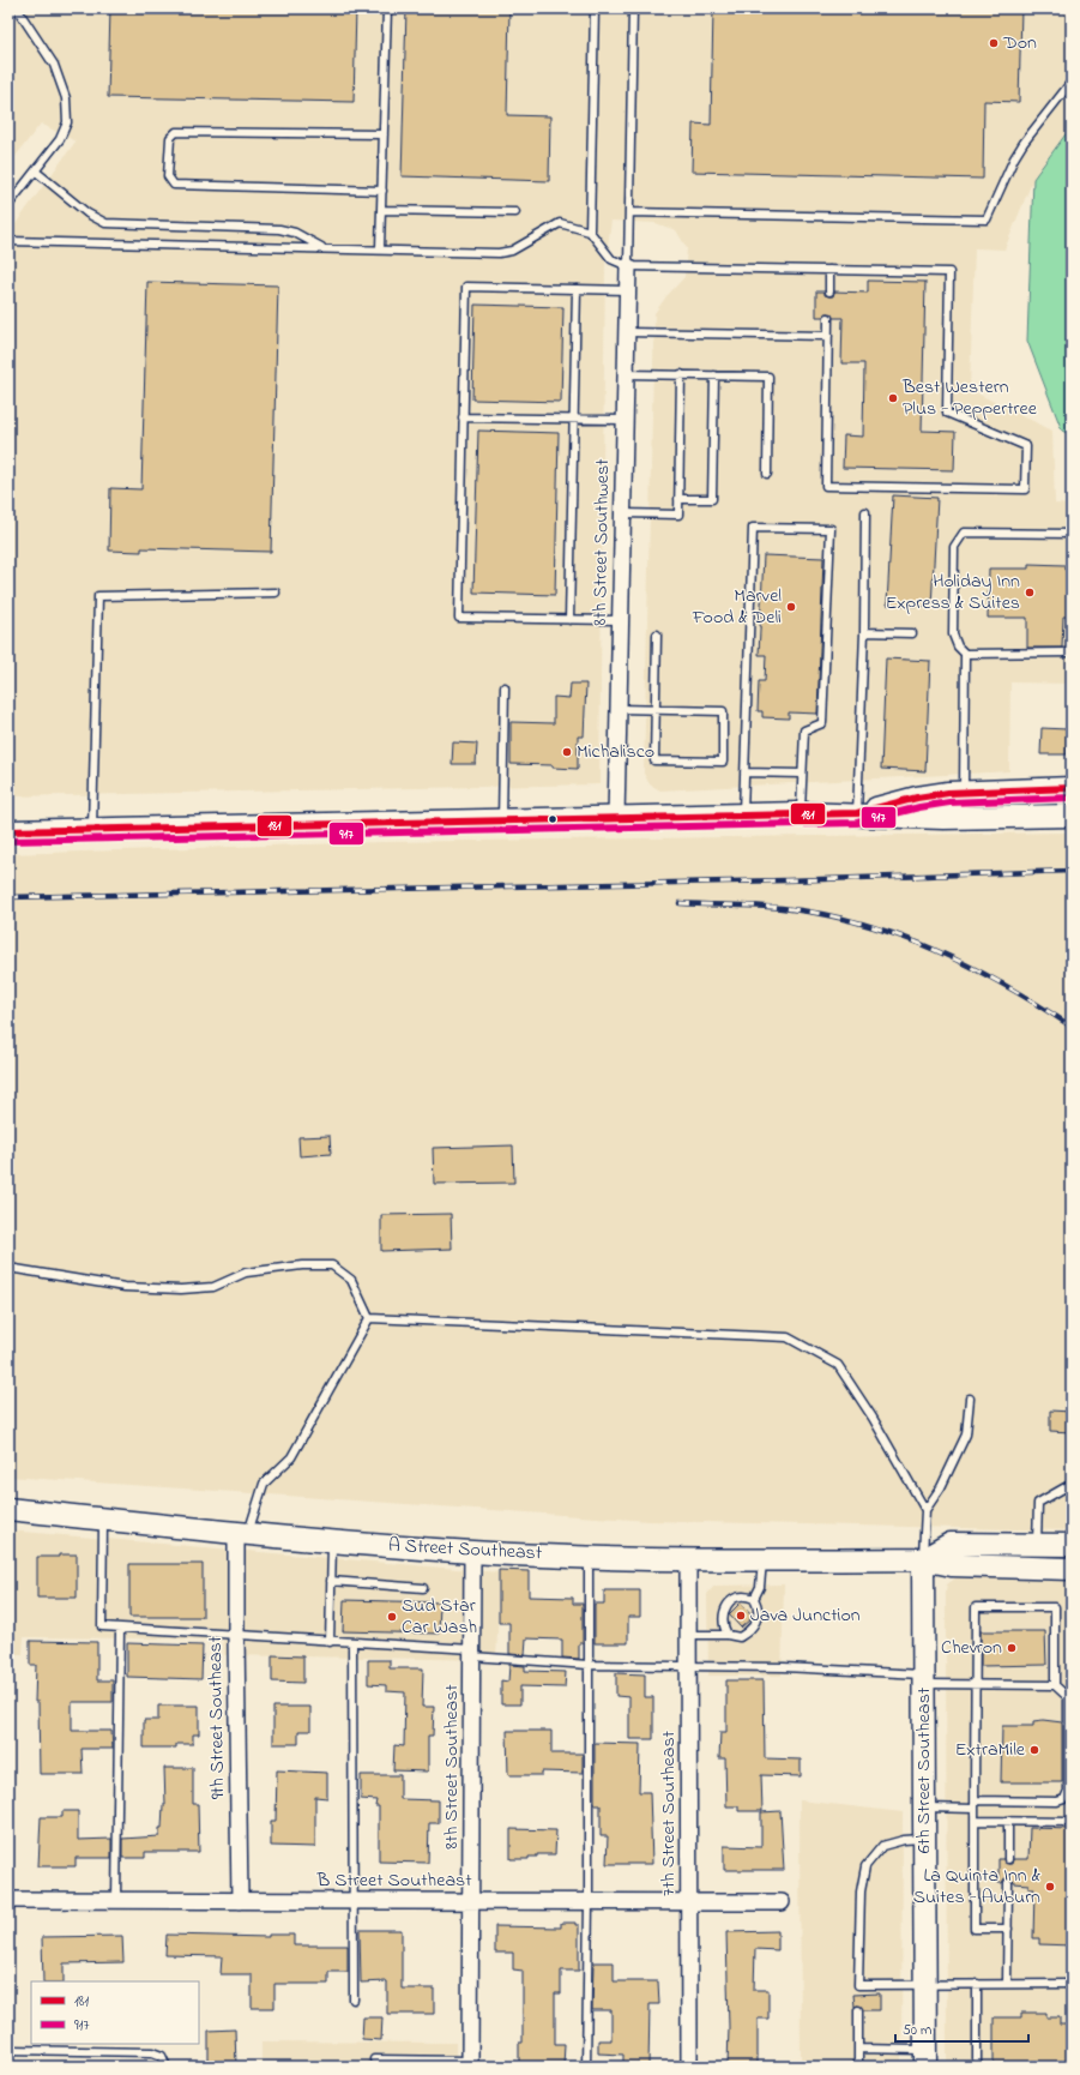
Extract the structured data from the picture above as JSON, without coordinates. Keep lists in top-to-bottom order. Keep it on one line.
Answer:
{"streets":{"main road":["A Street Southeast","6th Street Southeast"],"street":["8th Street Southwest","9th Street Southeast","8th Street Southeast","7th Street Southeast","B Street Southeast"]},"crossings":[["A Street Southeast","9th Street Southeast"],["A Street Southeast","8th Street Southeast"],["A Street Southeast","6th Street Southeast"],["A Street Southeast","7th Street Southeast"],["9th Street Southeast","B Street Southeast"],["8th Street Southeast","B Street Southeast"],["7th Street Southeast","B Street Southeast"]],"places":["Don","Best Western Plus - Peppertree","Holiday Inn Express & Suites","Marvel Food & Deli","Michalisco","Java Junction","Sud Star Car Wash","Chevron","ExtraMile","La Quinta Inn & Suites - Auburn"],"lines":["transit line 181","transit line 917"],"legend":["181","917"],"scale_bar":"50 m"}
